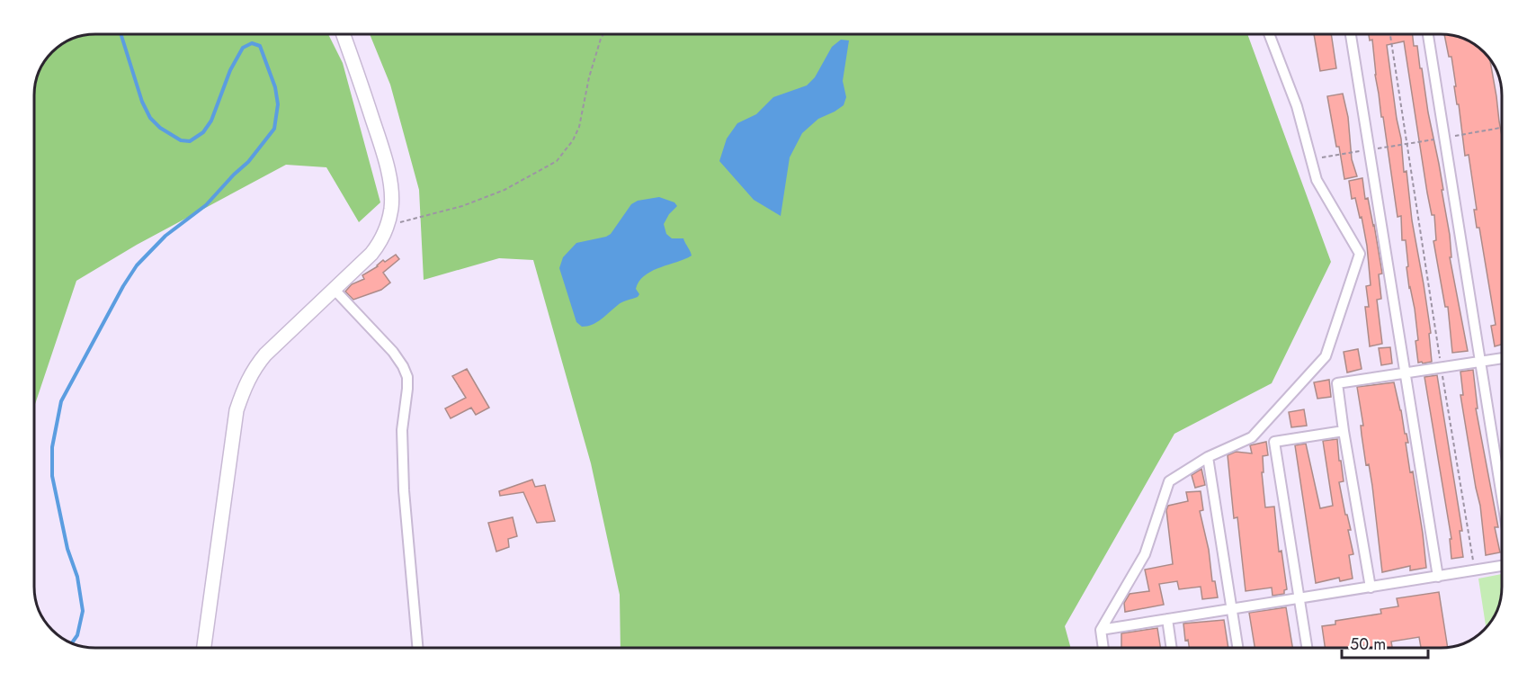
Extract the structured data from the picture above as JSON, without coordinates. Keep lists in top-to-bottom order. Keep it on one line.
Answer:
{"scale_bar":"50 m"}
